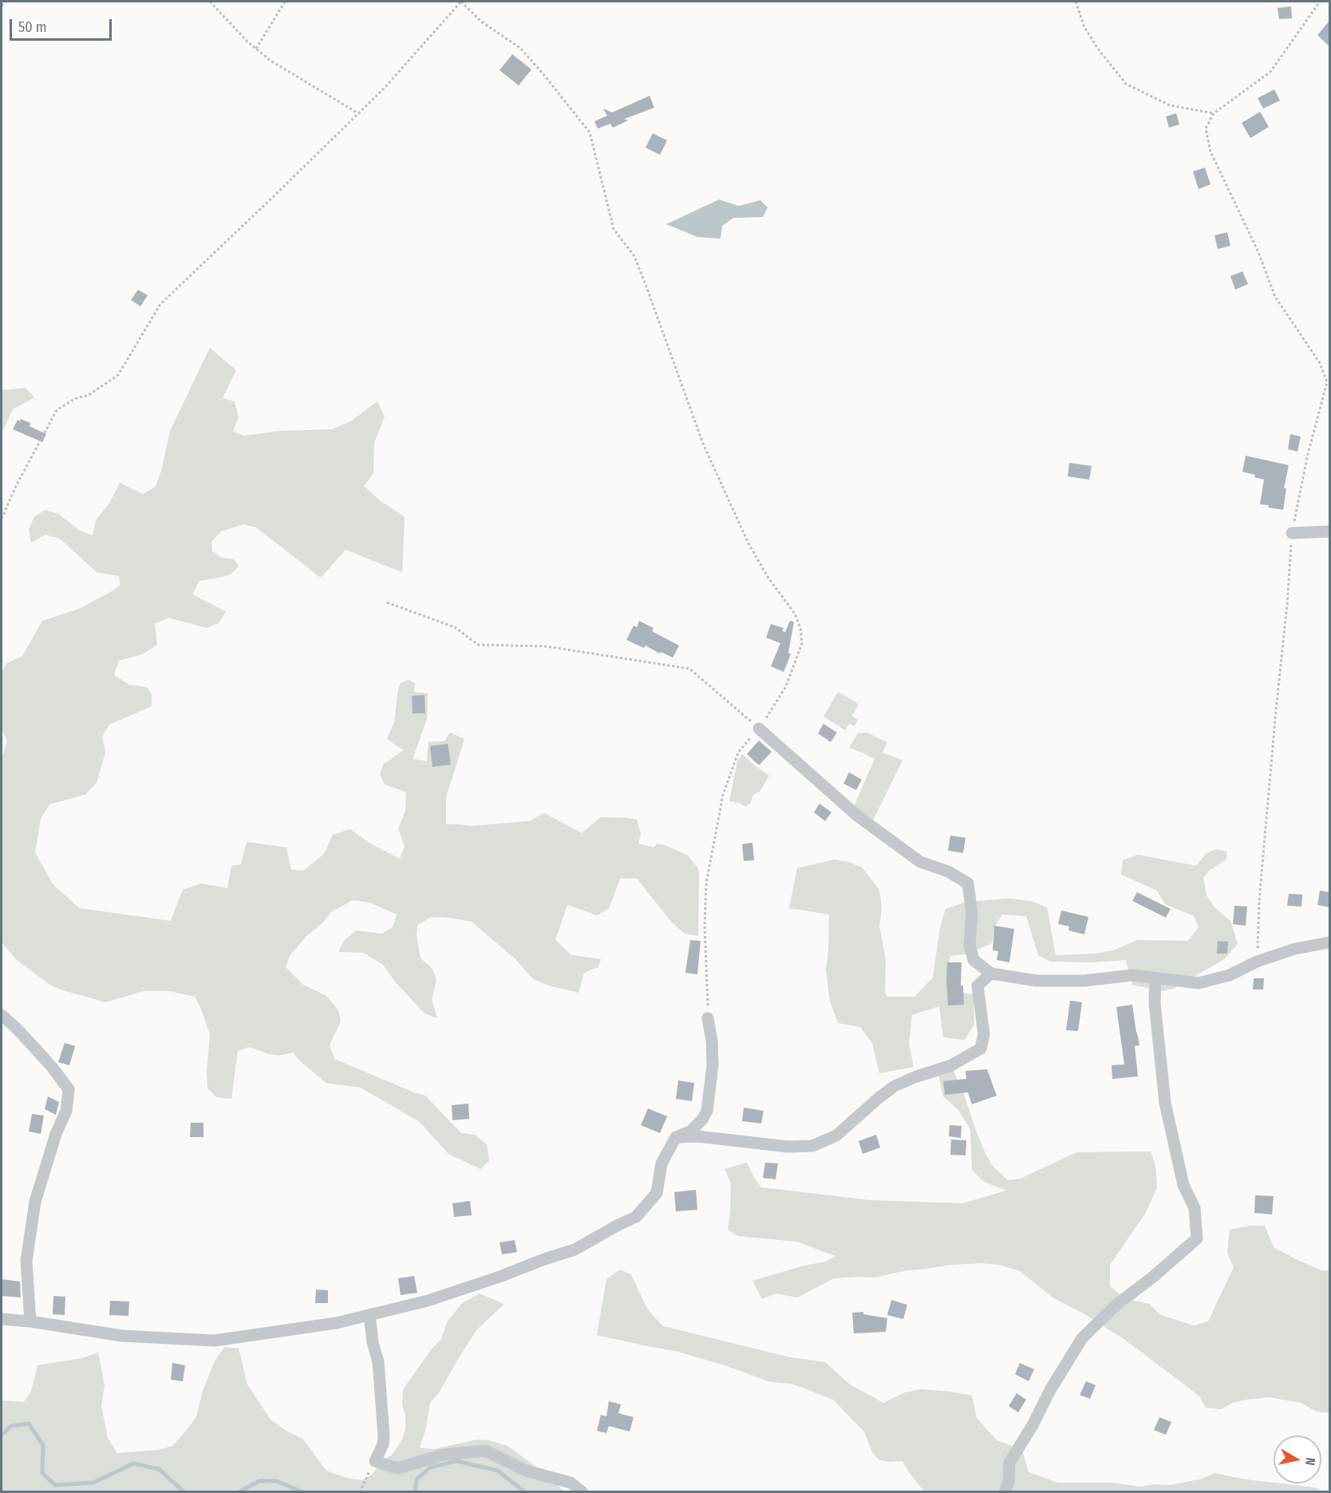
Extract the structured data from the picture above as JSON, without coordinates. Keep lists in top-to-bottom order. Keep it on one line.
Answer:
{"scale_bar":"50 m","north":"right"}
